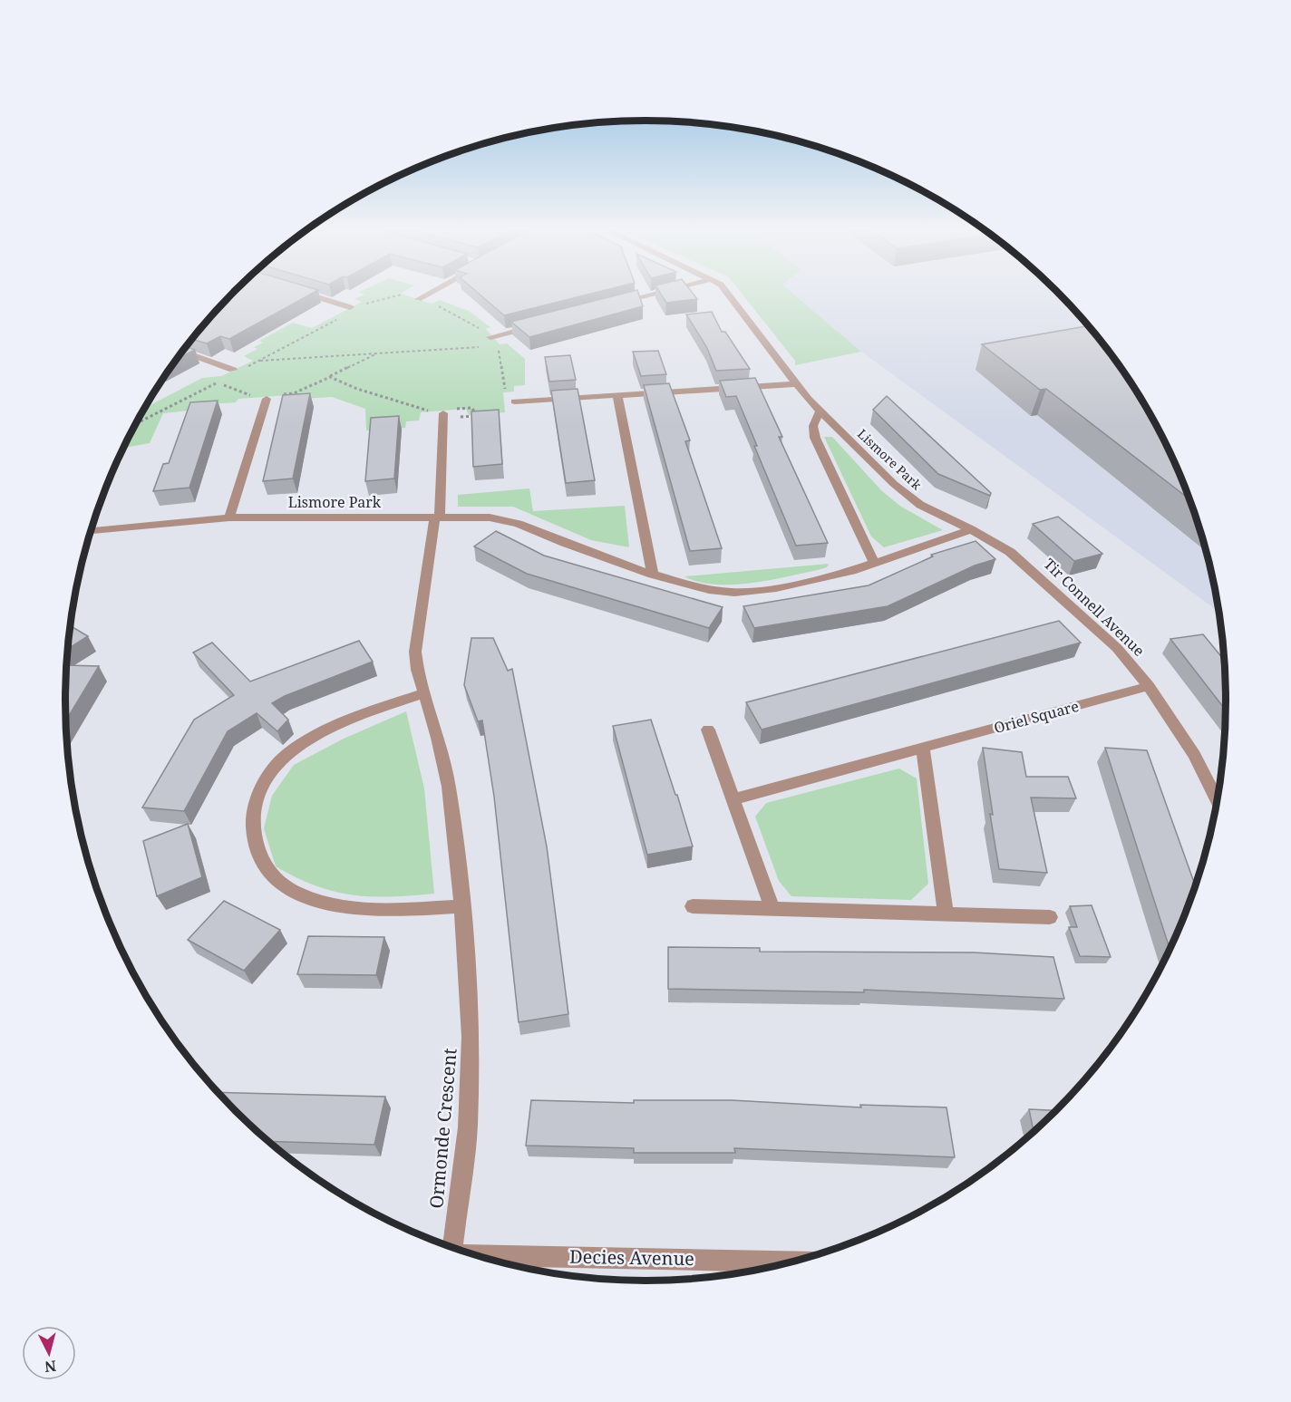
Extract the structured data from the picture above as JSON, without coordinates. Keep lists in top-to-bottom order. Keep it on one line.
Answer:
{"streets":{"street":["Lismore Park","Tir Connell Avenue","Oriel Square","Ormonde Crescent","Decies Avenue"]},"crossings":[["Lismore Park","Tir Connell Avenue"],["Lismore Park","Ormonde Crescent"],["Tir Connell Avenue","Oriel Square"]],"north":"bottom"}
